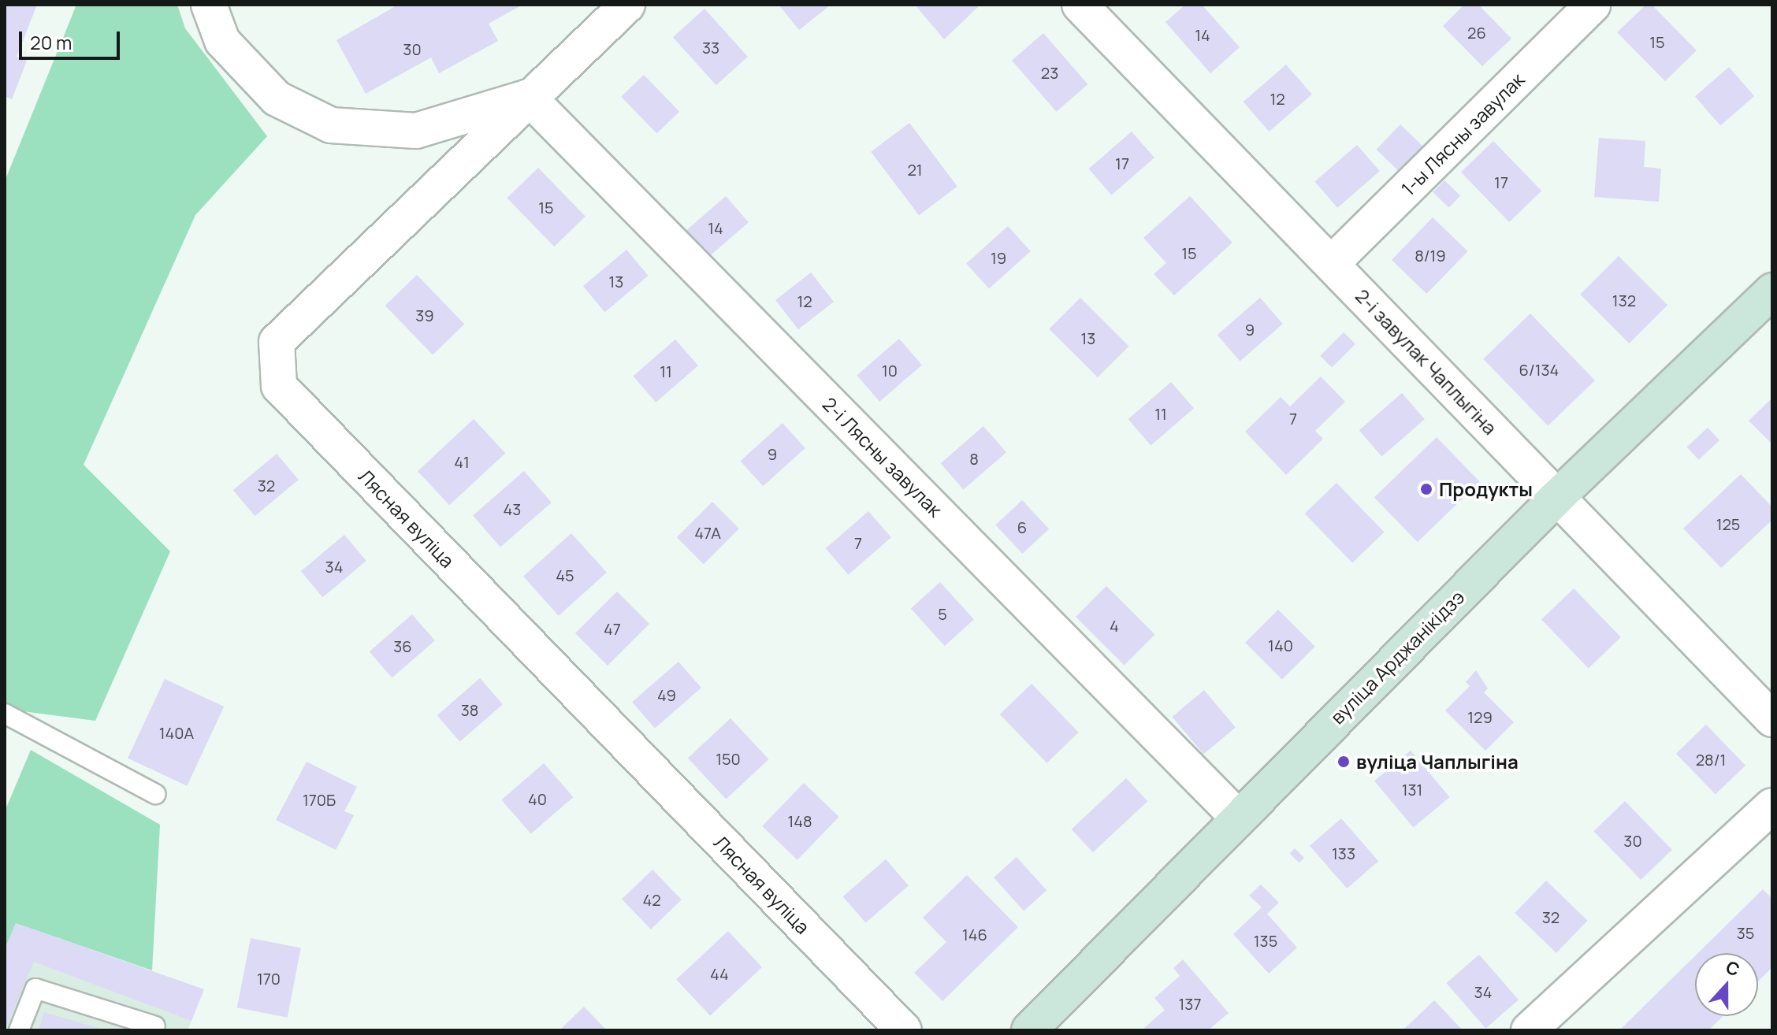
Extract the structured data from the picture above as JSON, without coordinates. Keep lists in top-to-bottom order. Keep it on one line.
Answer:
{"streets":{"main road":["вуліца Арджанікідзэ"],"street":["1-ы Лясны завулак","2-і завулак Чаплыгіна","2-і Лясны завулак","Лясная вуліца"]},"crossings":[["1-ы Лясны завулак","2-і завулак Чаплыгіна"],["2-і завулак Чаплыгіна","вуліца Арджанікідзэ"],["2-і Лясны завулак","Лясная вуліца"],["2-і Лясны завулак","вуліца Арджанікідзэ"]],"places":["Продукты","вуліца Чаплыгіна"],"house_numbers":["26","14","15","33","30","23","12","17","21","17","15","14","15","8/19","19","13","132","12","39","9","13","6/134","10","11","11","7","9","8","41","32","43","125","6","47А","7","34","45","5","4","47","140","36","49","38","129","140А","150","28/1","131","40","170Б","148","30","133","42","32","35","146","135","44","170","34","137"],"scale_bar":"20 m","north":"top"}
